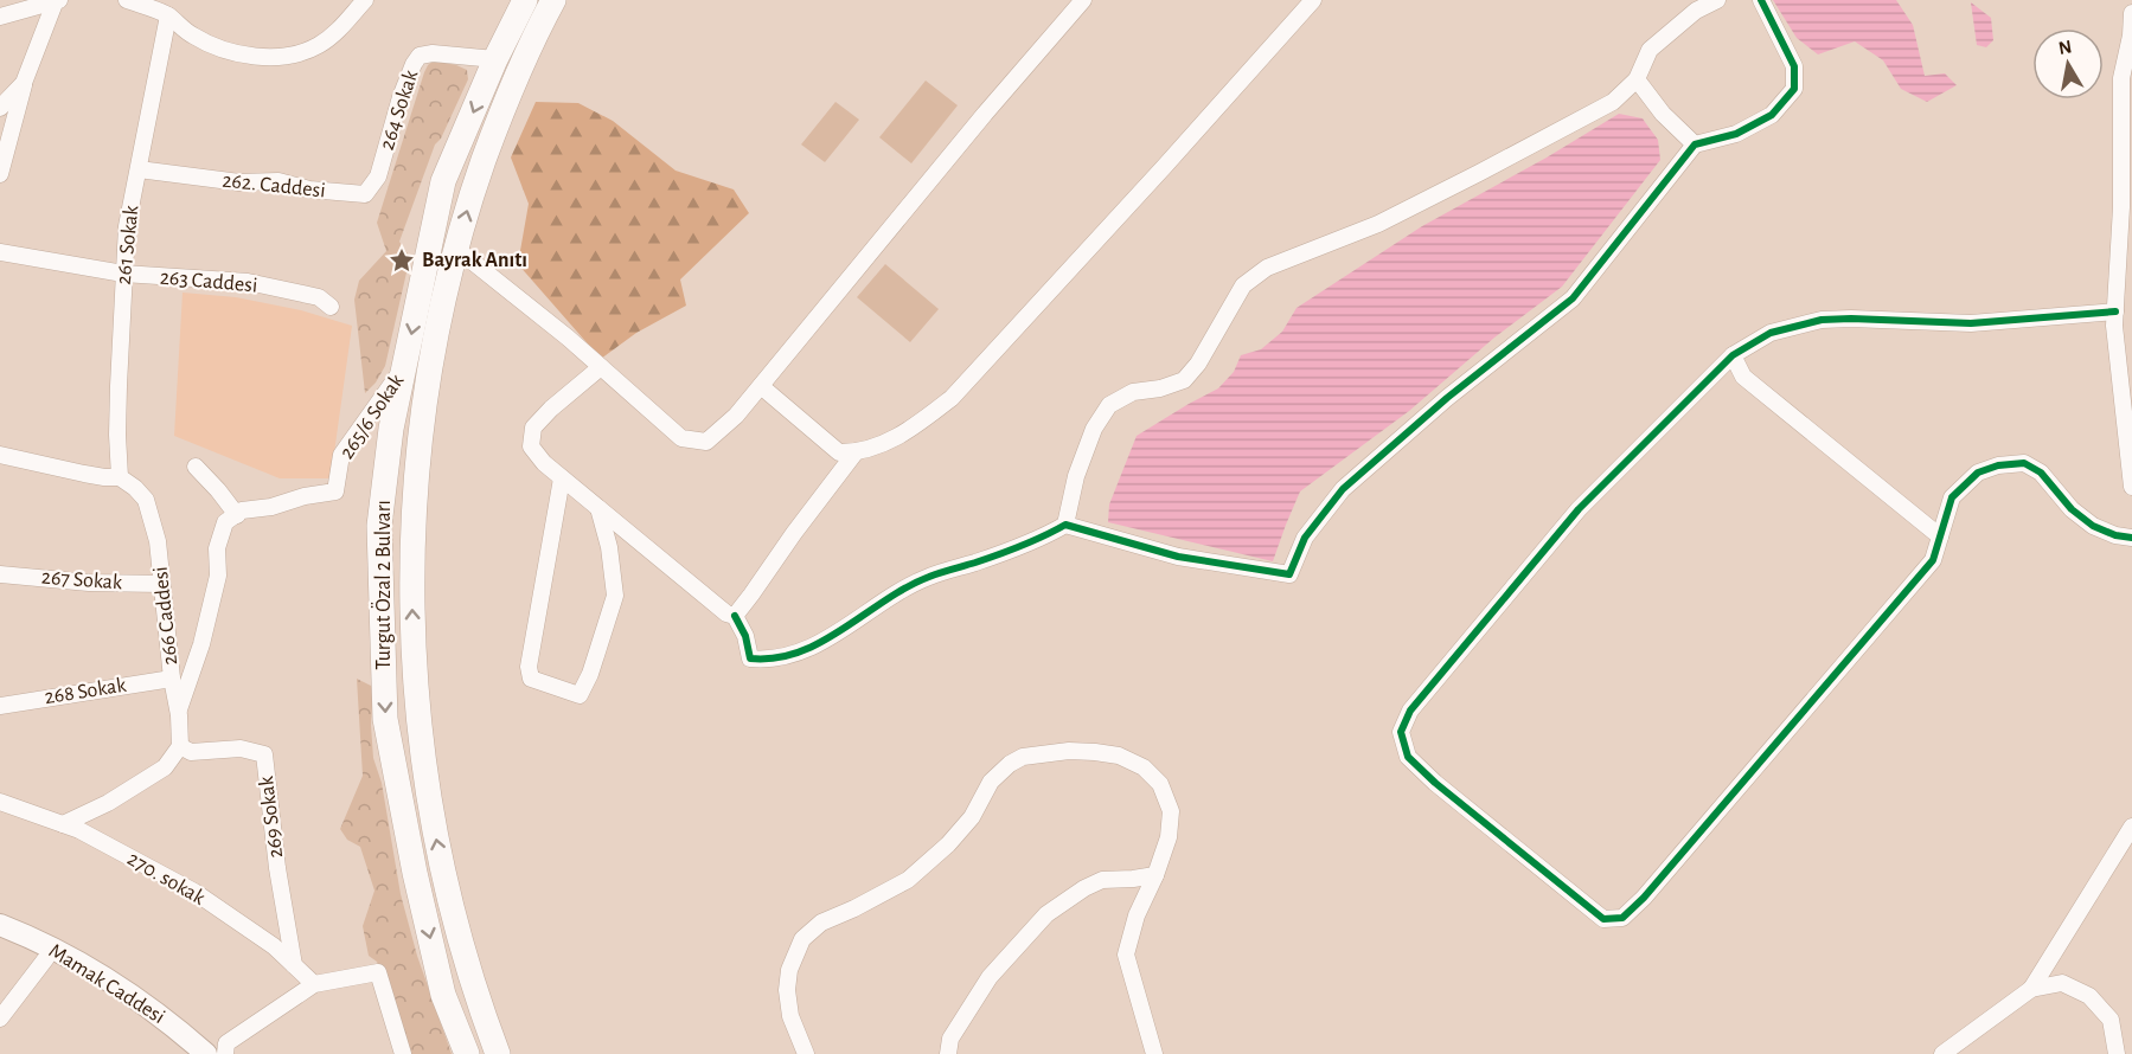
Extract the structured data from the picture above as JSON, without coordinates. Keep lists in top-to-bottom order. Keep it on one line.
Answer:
{"streets":{"highway":["Turgut Özal 2 Bulvarı"],"main road":["Mamak Caddesi"],"street":["264 Sokak","262. Caddesi","261 Sokak","263 Caddesi","265/6 Sokak","267 Sokak","266 Caddesi","268 Sokak","269 Sokak","270. sokak"]},"crossings":[["264 Sokak","262. Caddesi"],["264 Sokak","Turgut Özal 2 Bulvarı"],["262. Caddesi","261 Sokak"],["261 Sokak","263 Caddesi"],["261 Sokak","266 Caddesi"],["265/6 Sokak","Turgut Özal 2 Bulvarı"],["267 Sokak","266 Caddesi"],["266 Caddesi","268 Sokak"],["266 Caddesi","269 Sokak"],["269 Sokak","270. sokak"]],"places":{"place":["Bayrak Anıtı"]},"north":"top"}
